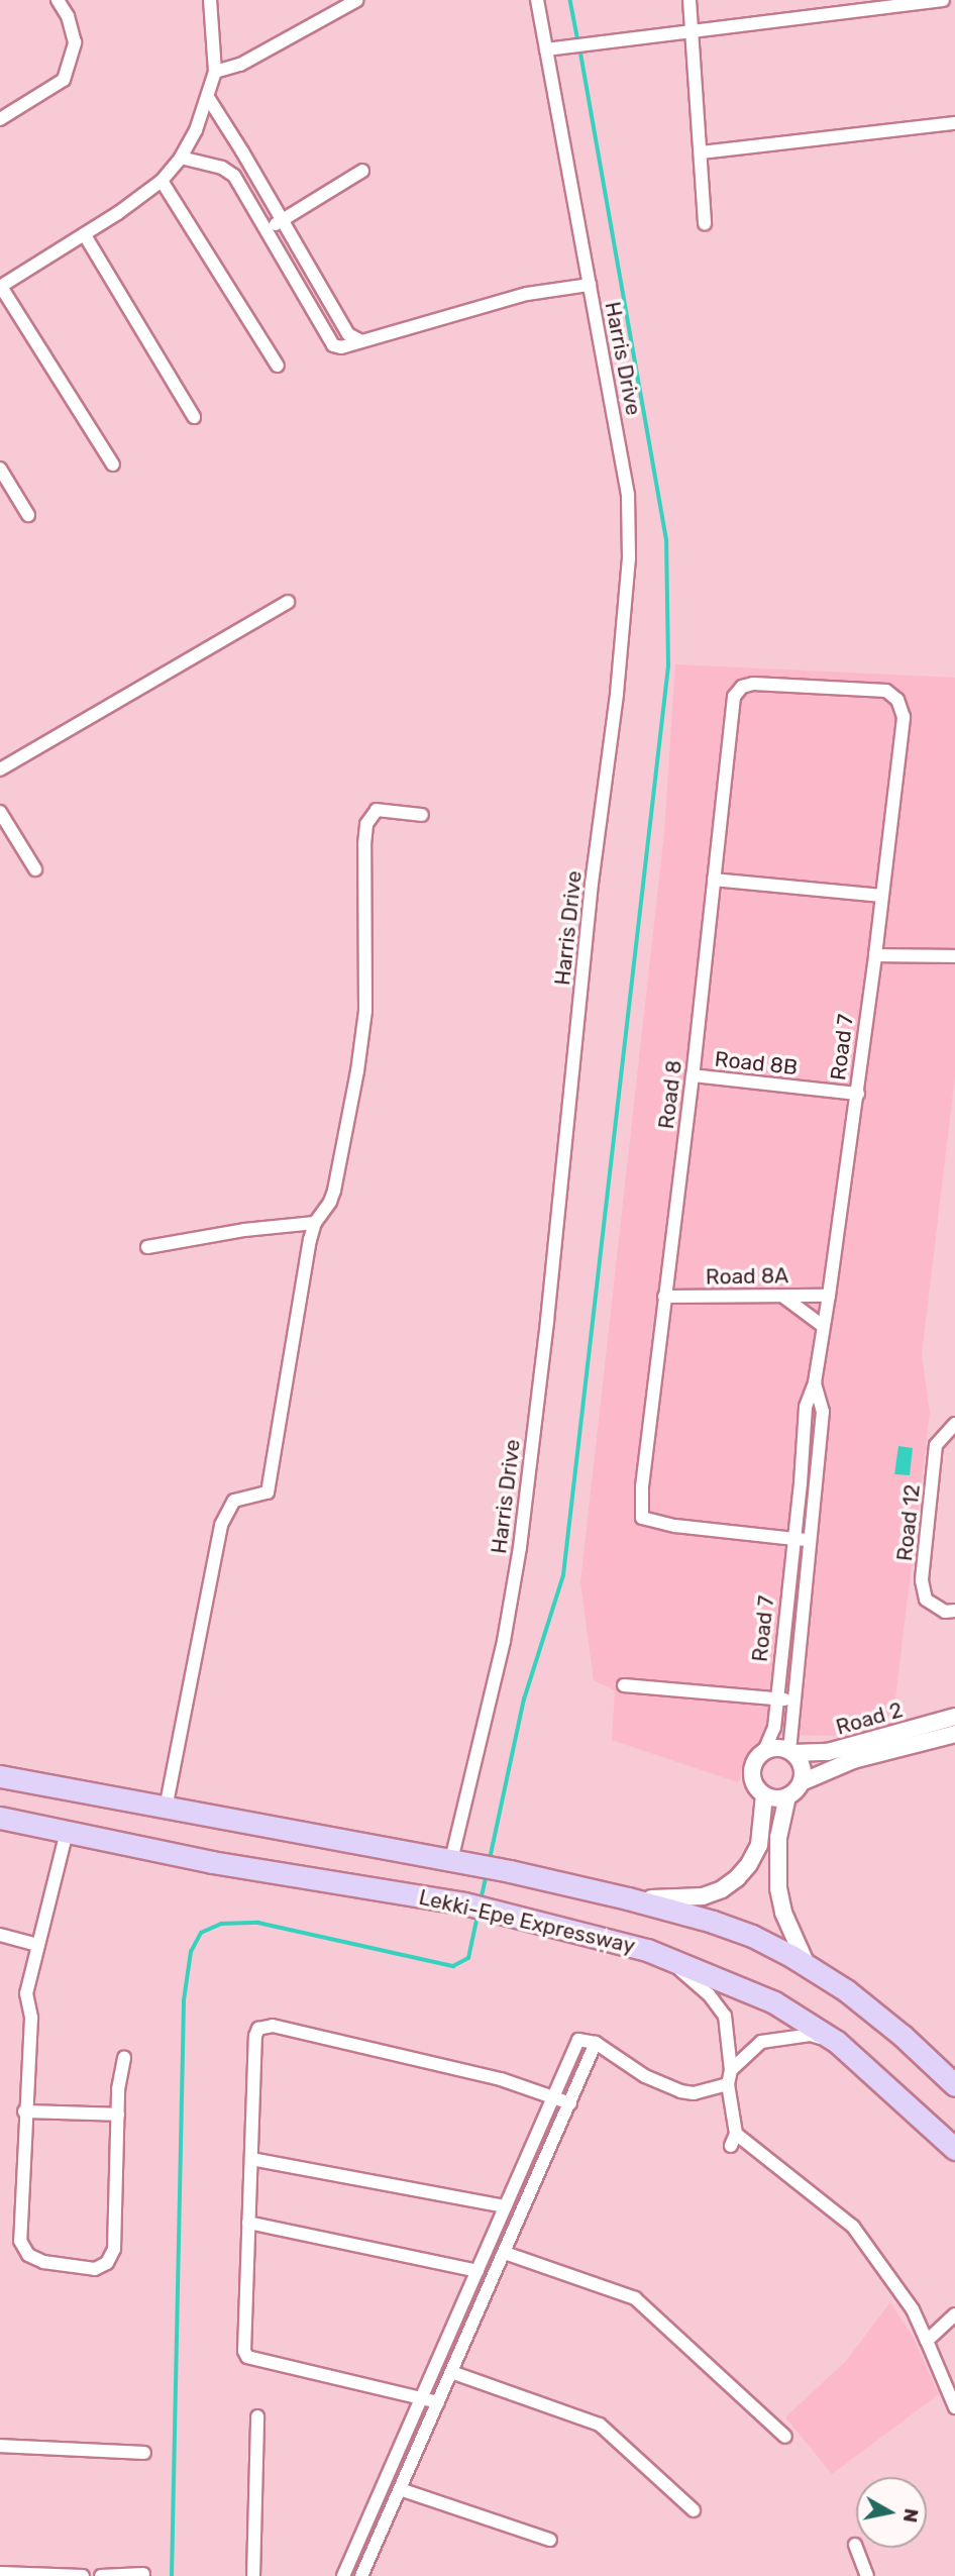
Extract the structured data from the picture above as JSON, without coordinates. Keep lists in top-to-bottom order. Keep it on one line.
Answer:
{"streets":{"highway":["Lekki-Epe Expressway"],"street":["Harris Drive","Road 7","Road 8B","Road 8","Road 8A","Road 12","Road 2"]},"crossings":[["Harris Drive","Lekki-Epe Expressway"],["Road 7","Road 8B"],["Road 7","Road 8"],["Road 7","Road 8A"],["Road 7","Road 2"],["Road 8B","Road 8"],["Road 8","Road 8A"]],"north":"right"}
